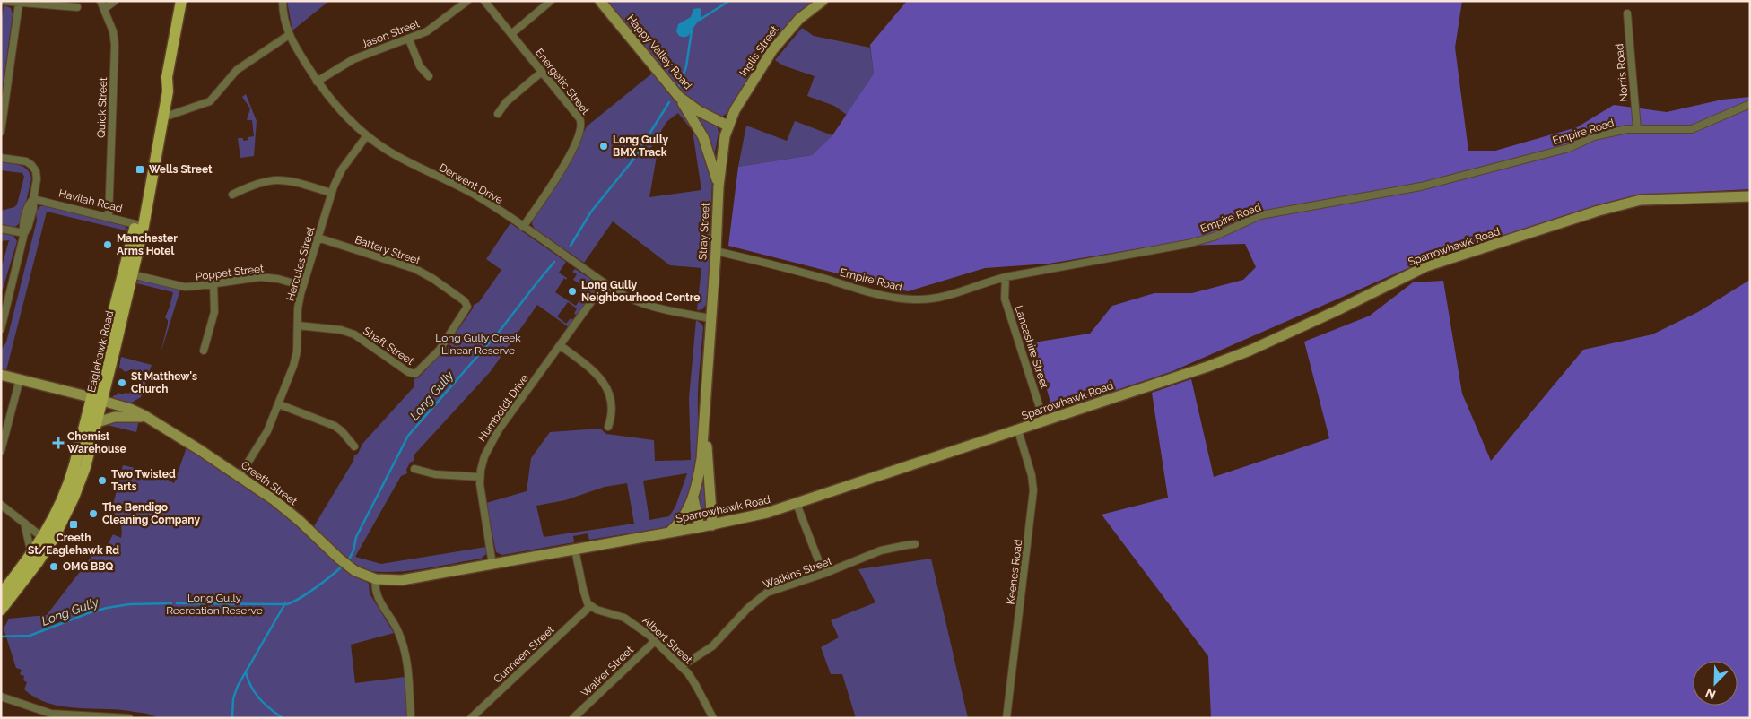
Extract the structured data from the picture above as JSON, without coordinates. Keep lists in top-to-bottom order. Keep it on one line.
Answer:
{"streets":{"main road":["Eaglehawk Road"],"street":["Jason Street","Inglis Street","Happy Valley Road","Norris Road","Energetic Street","Quick Street","Empire Road","Derwent Drive","Havilah Road","Stray Street","Sparrowhawk Road","Battery Street","Hercules Street","Poppet Street","Shaft Street","Lancashire Street","Humboldt Drive","Creeth Street","Keenes Road","Watkins Street","Albert Street","Cunneen Street","Walker Street"]},"crossings":[["Jason Street","Derwent Drive"],["Inglis Street","Happy Valley Road"],["Inglis Street","Stray Street"],["Happy Valley Road","Stray Street"],["Norris Road","Empire Road"],["Energetic Street","Derwent Drive"],["Quick Street","Havilah Road"],["Empire Road","Stray Street"],["Empire Road","Lancashire Street"],["Derwent Drive","Stray Street"],["Derwent Drive","Hercules Street"],["Derwent Drive","Humboldt Drive"],["Havilah Road","Eaglehawk Road"],["Stray Street","Sparrowhawk Road"],["Sparrowhawk Road","Lancashire Street"],["Sparrowhawk Road","Humboldt Drive"],["Sparrowhawk Road","Creeth Street"],["Sparrowhawk Road","Keenes Road"],["Battery Street","Hercules Street"],["Battery Street","Shaft Street"],["Hercules Street","Poppet Street"],["Hercules Street","Shaft Street"],["Hercules Street","Creeth Street"],["Poppet Street","Eaglehawk Road"],["Eaglehawk Road","Creeth Street"],["Watkins Street","Albert Street"],["Albert Street","Cunneen Street"],["Albert Street","Walker Street"]],"water":["Long Gully"],"parks":["Long Gully Creek Linear Reserve","Long Gully Recreation Reserve"],"places":{"other":["Long Gully BMX Track","Manchester Arms Hotel","Long Gully Neighbourhood Centre","St Matthew's Church","Two Twisted Tarts","The Bendigo Cleaning Company","OMG BBQ"],"transit":["Wells Street","Creeth St/Eaglehawk Rd"],"health":["Chemist Warehouse"]},"north":"bottom left"}
